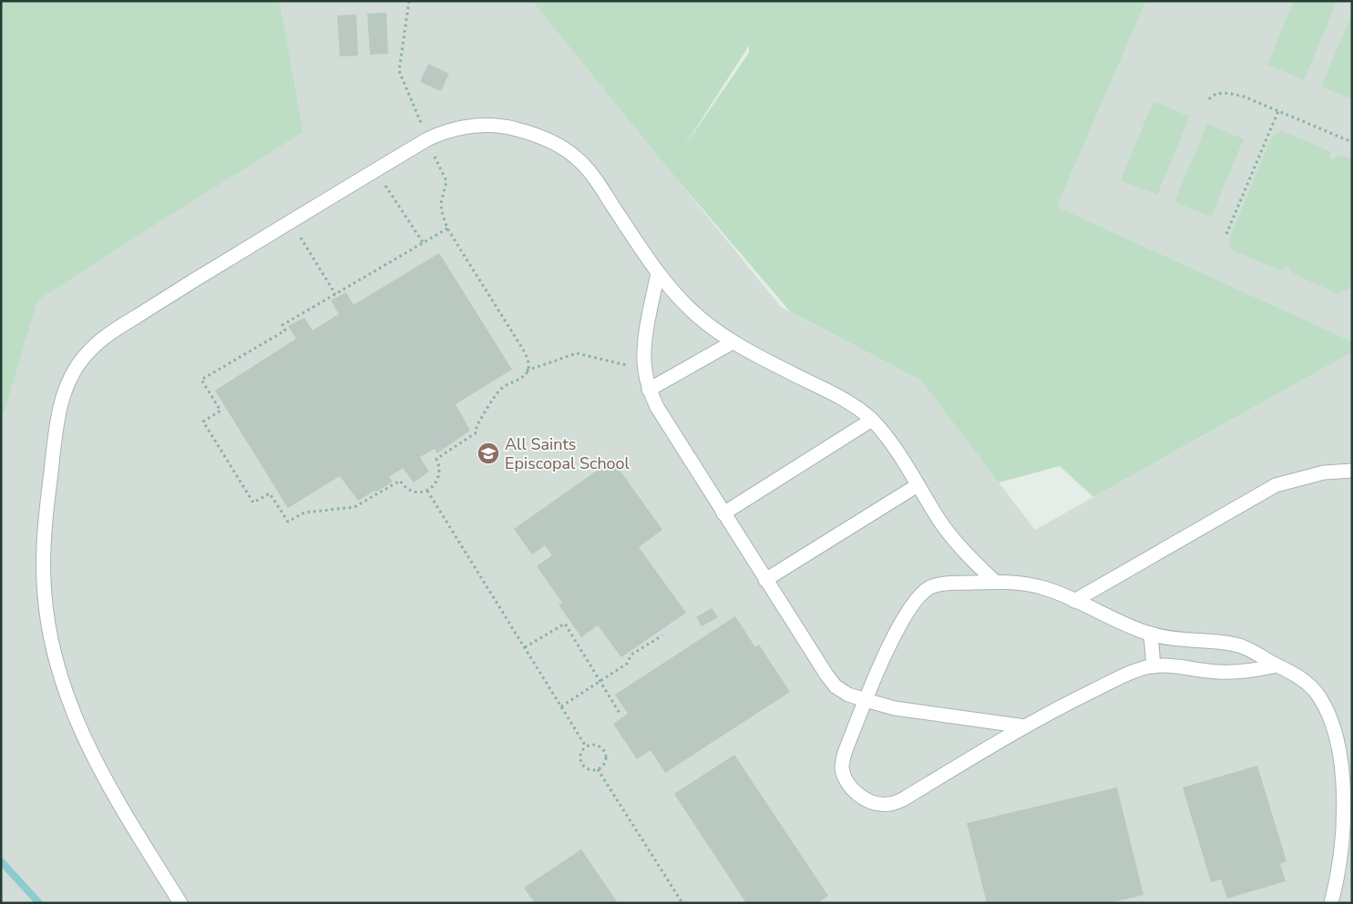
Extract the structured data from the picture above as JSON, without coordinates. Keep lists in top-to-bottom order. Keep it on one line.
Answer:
{"places":{"school or university":["All Saints Episcopal School"]}}
